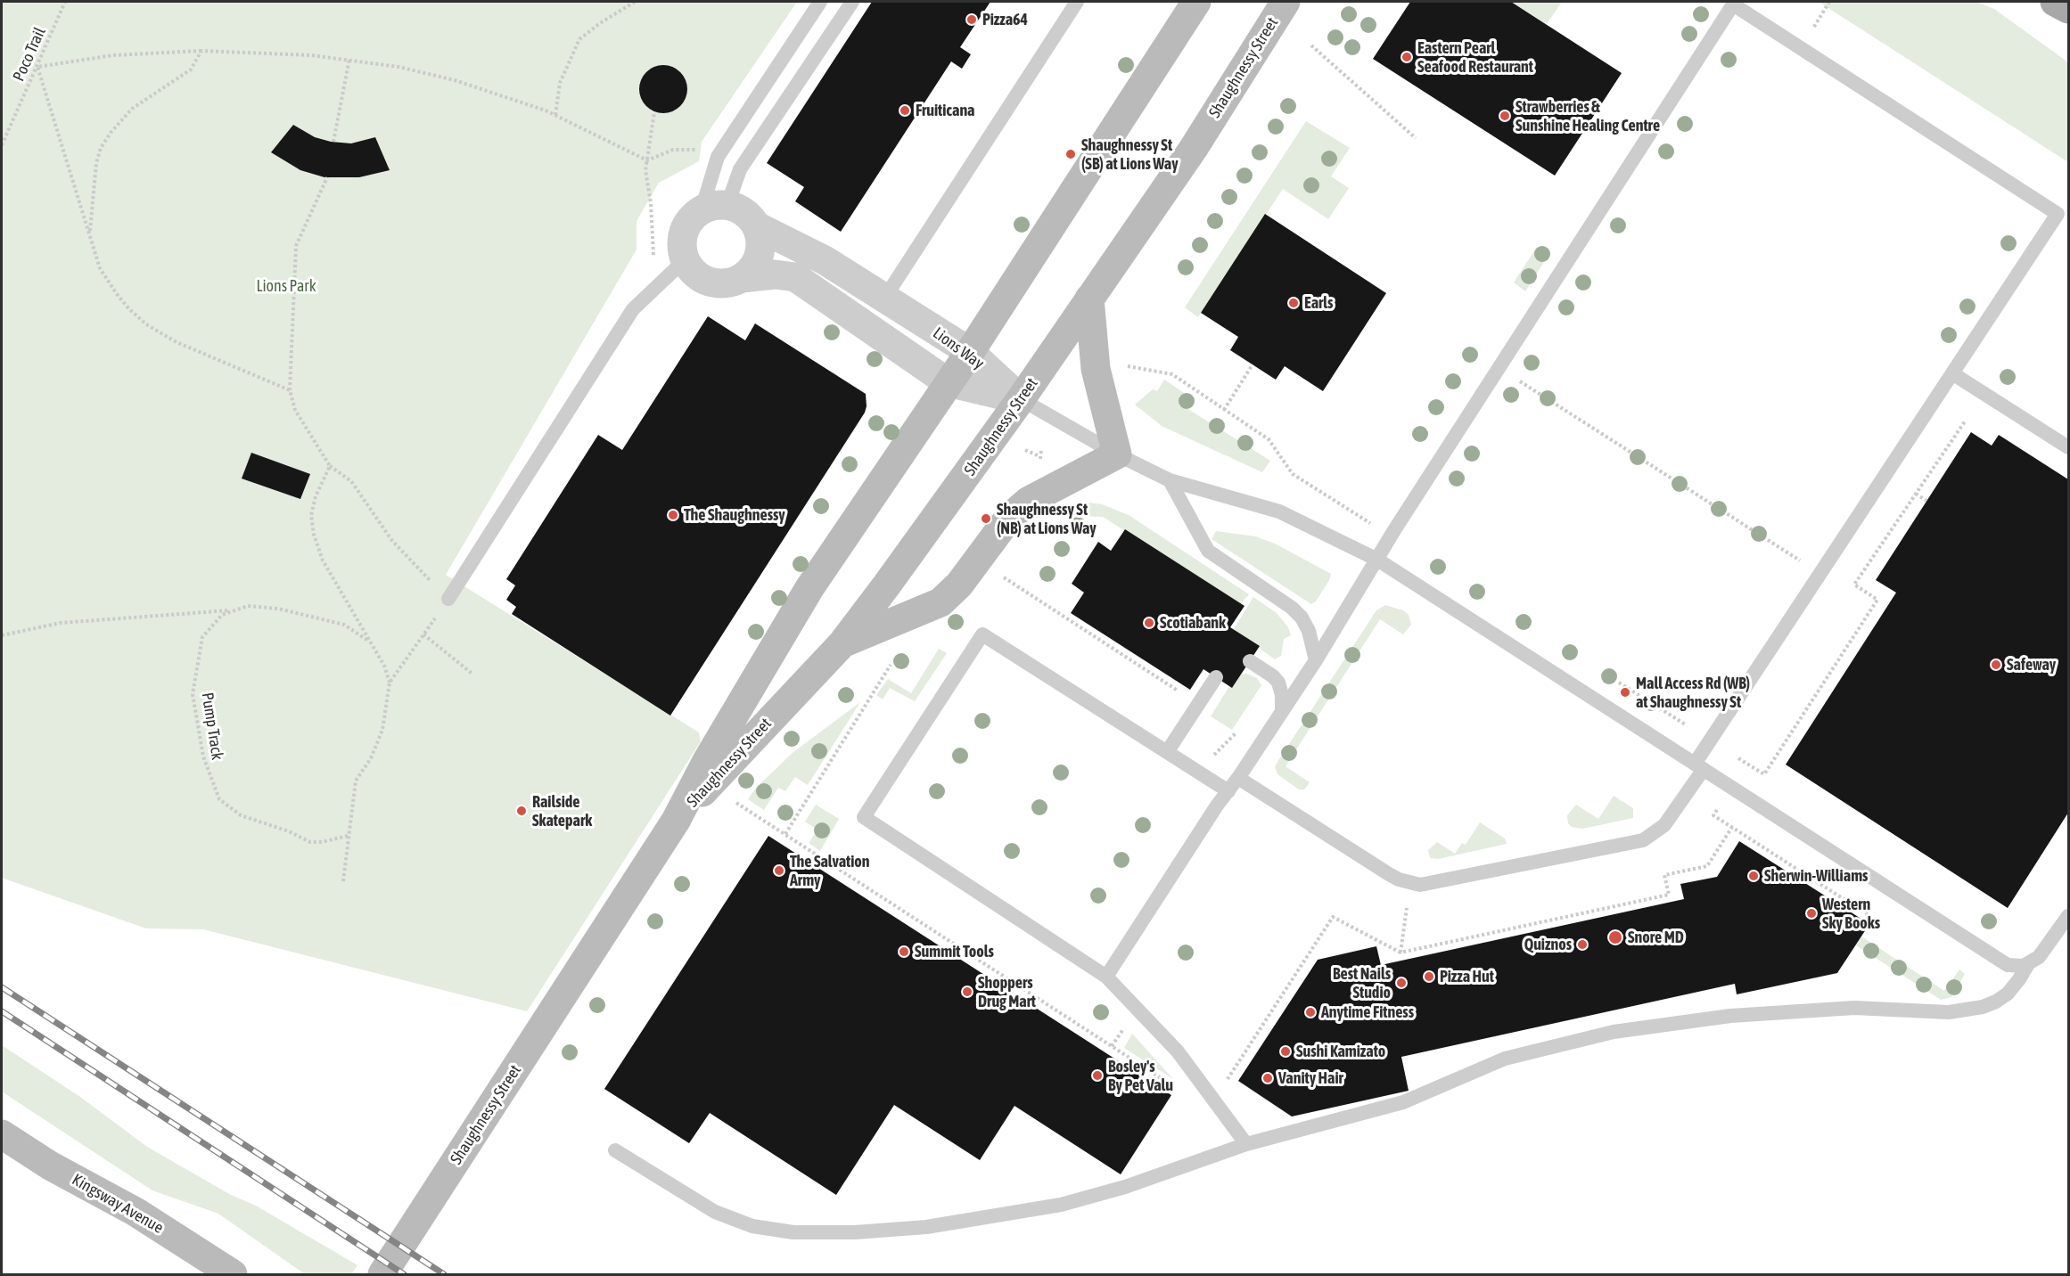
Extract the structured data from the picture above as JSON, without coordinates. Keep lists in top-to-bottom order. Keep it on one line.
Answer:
{"streets":{"main road":["Shaughnessy Street","Kingsway Avenue"],"street":["Lions Way"],"path":["Poco Trail","Pump Track"]},"crossings":[["Shaughnessy Street","Lions Way"]],"parks":["Lions Park"],"places":["Pizza64","Eastern Pearl Seafood Restaurant","Fruiticana","Strawberries & Sunshine Healing Centre","Shaughnessy St (SB) at Lions Way","Earls","The Shaughnessy","Shaughnessy St (NB) at Lions Way","Scotiabank","Safeway","Mall Access Rd (WB) at Shaughnessy St","Railside Skatepark","The Salvation Army","Sherwin-Williams","Western Sky Books","Snore MD","Quiznos","Summit Tools","Pizza Hut","Best Nails Studio","Shoppers Drug Mart","Anytime Fitness","Sushi Kamizato","Bosley's By Pet Valu","Vanity Hair"]}
